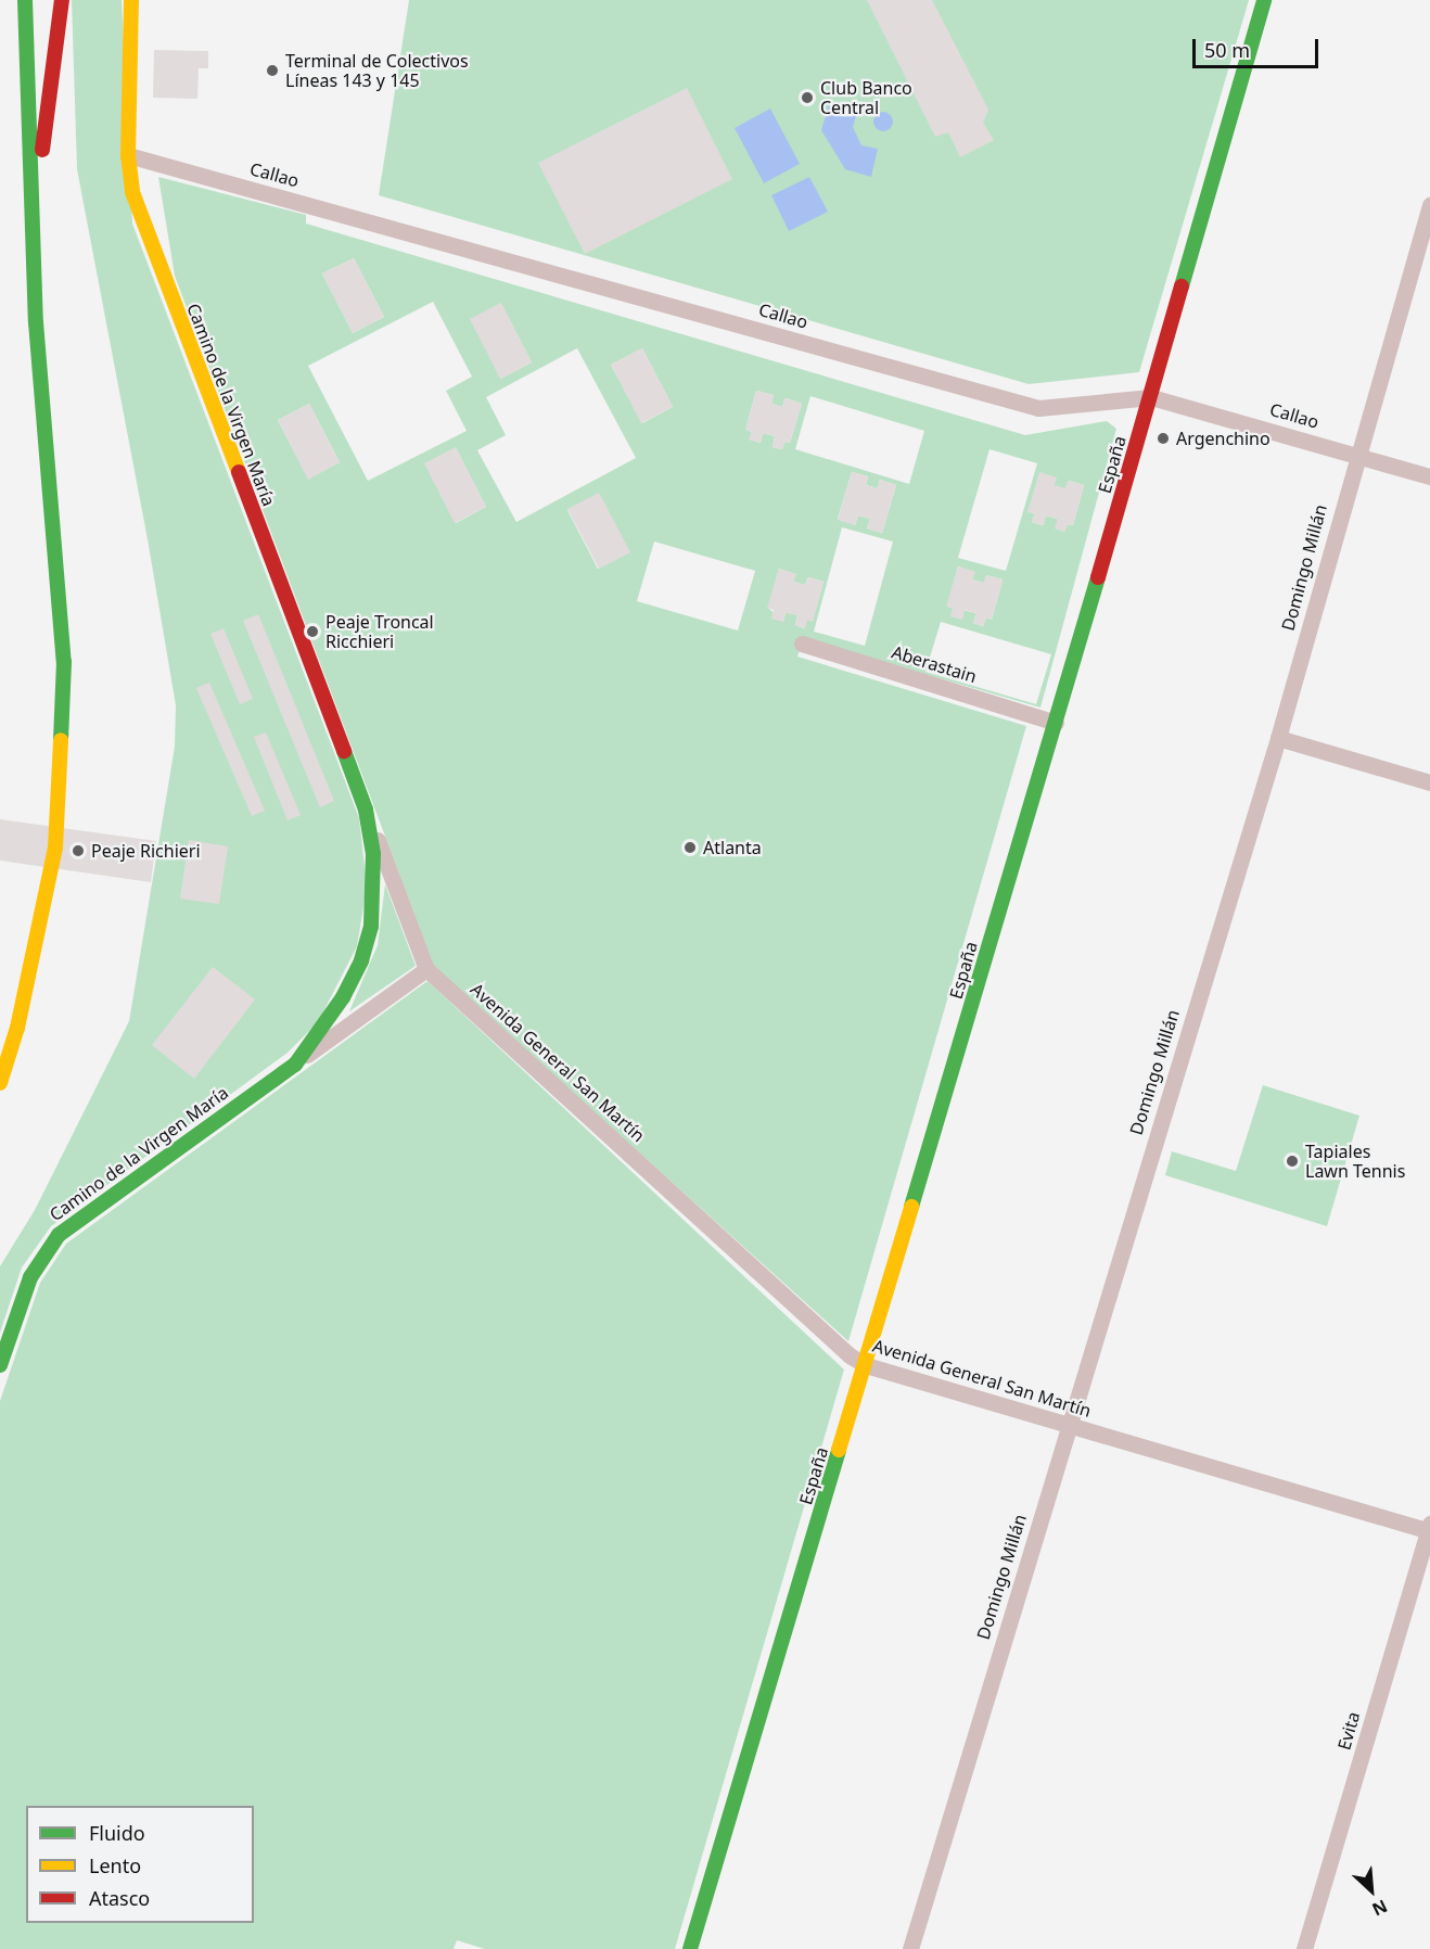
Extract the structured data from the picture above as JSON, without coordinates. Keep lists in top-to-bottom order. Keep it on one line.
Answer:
{"streets":{"main road":["Camino de la Virgen María","España"],"street":["Callao","Domingo Millán","Aberastain","Avenida General San Martín","Evita"]},"crossings":[["Callao","Camino de la Virgen María"],["Callao","España"],["Callao","Domingo Millán"],["Camino de la Virgen María","Avenida General San Martín"],["España","Aberastain"],["España","Avenida General San Martín"],["Domingo Millán","Avenida General San Martín"],["Avenida General San Martín","Evita"]],"places":["Terminal de Colectivos Líneas 143 y 145","Club Banco Central","Argenchino","Peaje Troncal Ricchieri","Atlanta","Peaje Richieri","Tapiales Lawn Tennis"],"legend":["Fluido","Lento","Atasco"],"scale_bar":"50 m","north":"bottom right"}
